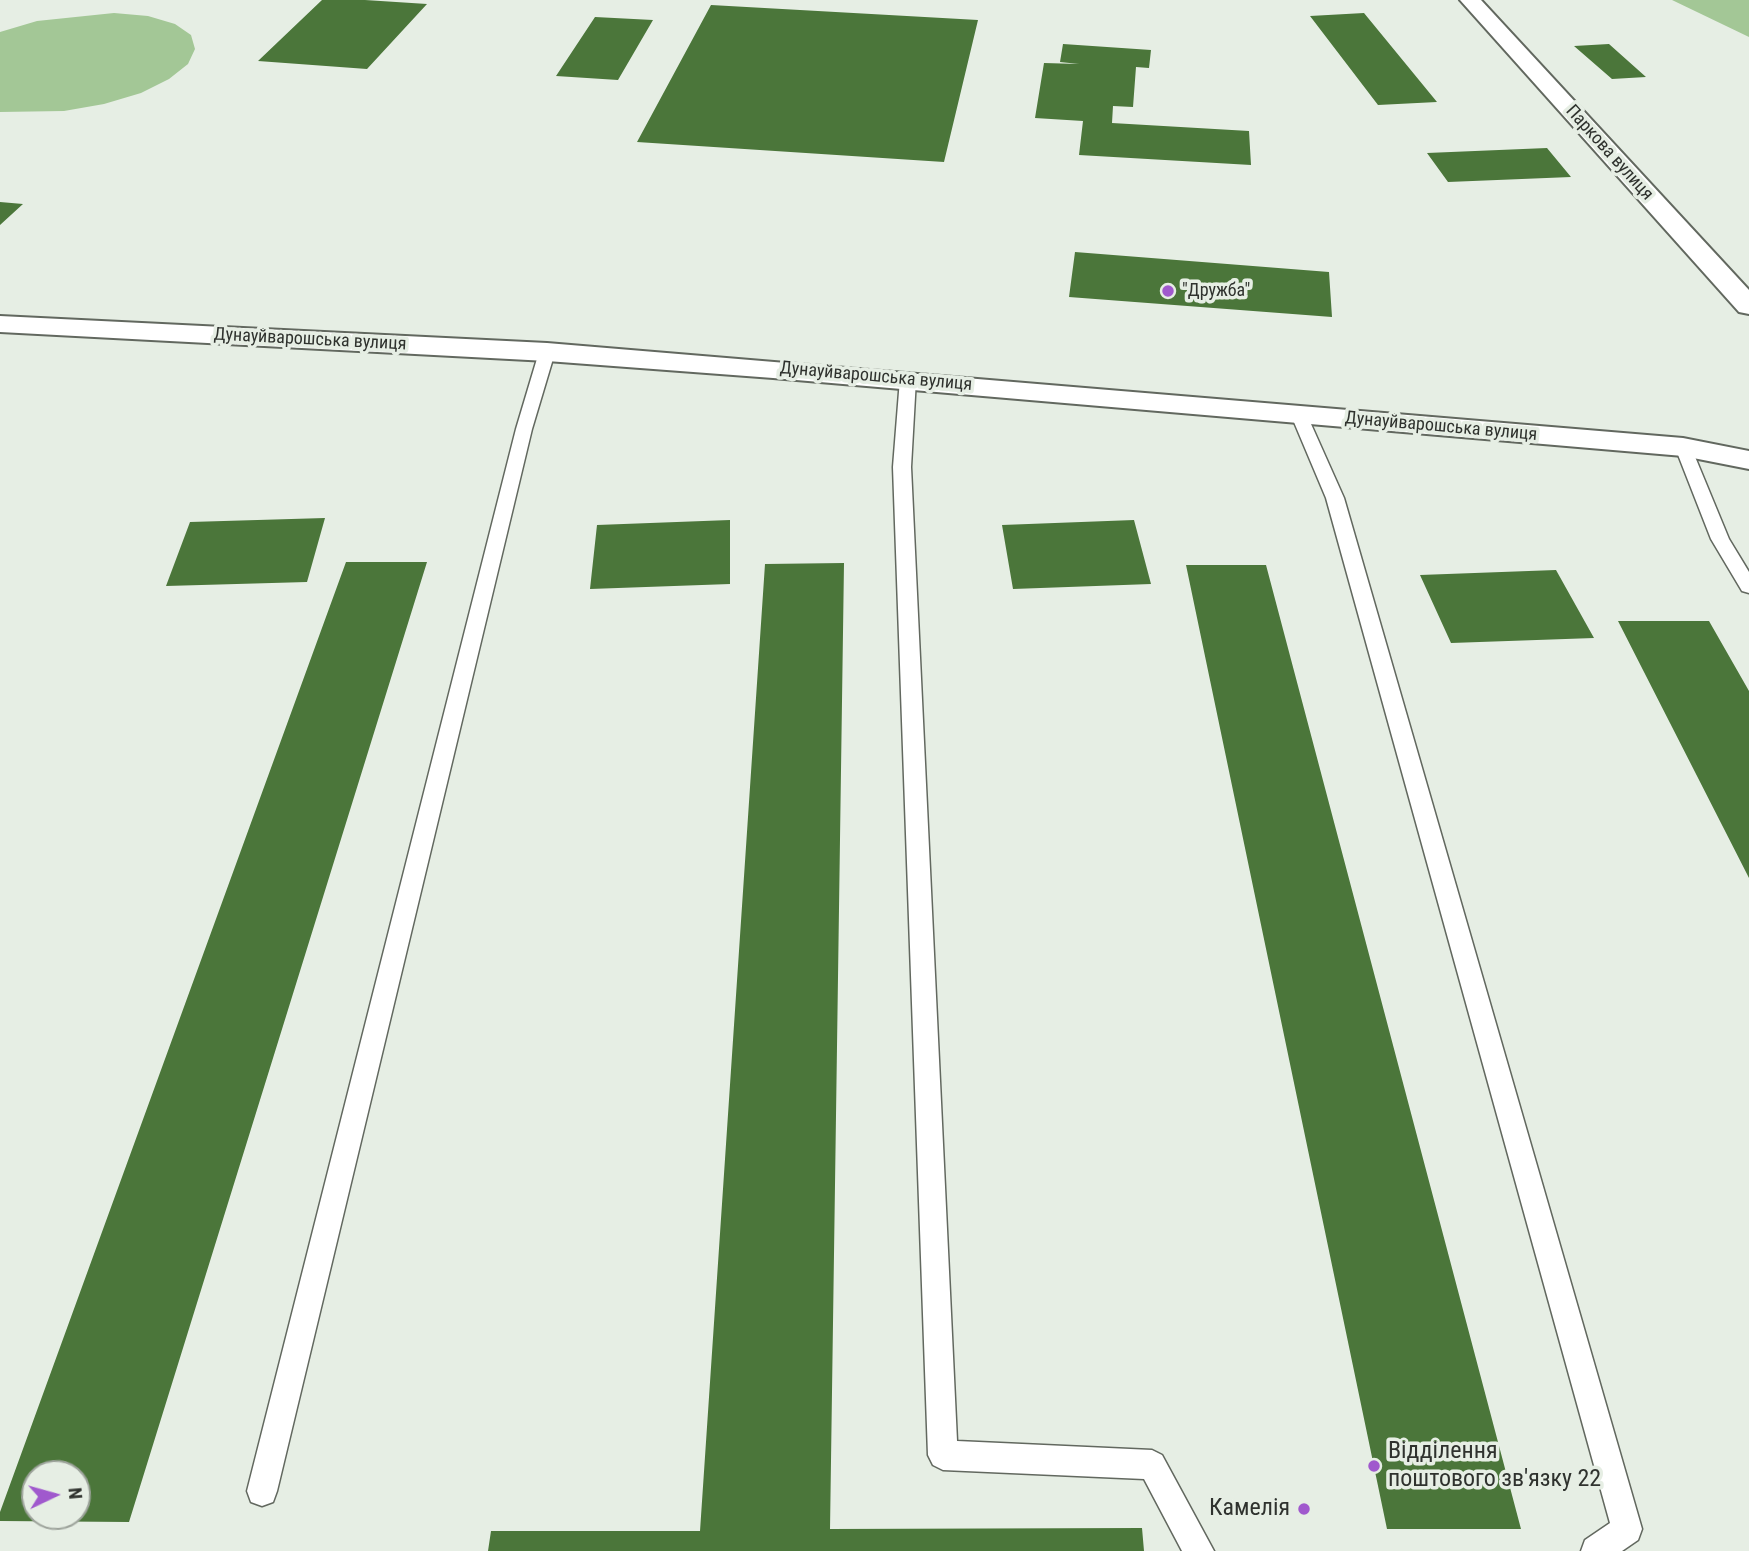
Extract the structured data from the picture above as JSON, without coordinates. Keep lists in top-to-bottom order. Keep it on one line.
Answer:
{"streets":{"street":["Паркова вулиця","Дунауйварошська вулиця"]},"places":["\"Дружба\"","Відділення поштового зв'язку 22","Камелія"],"north":"right"}
